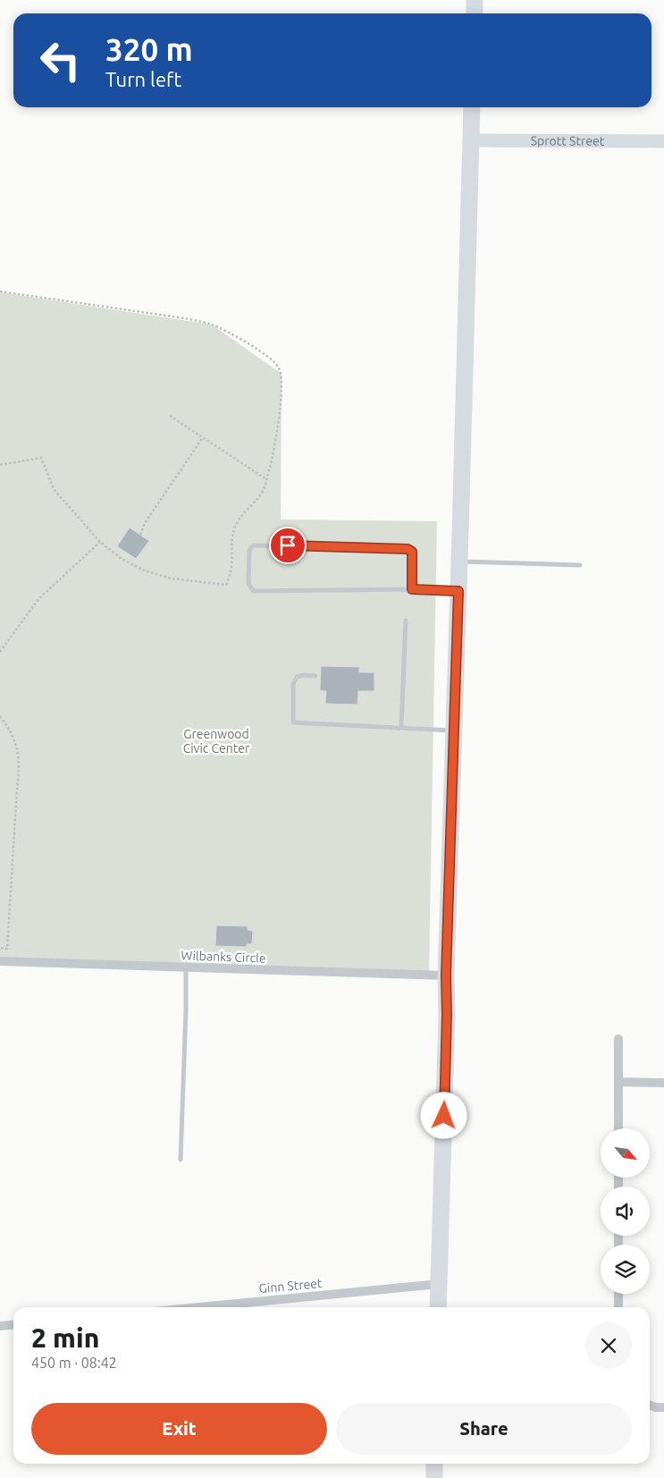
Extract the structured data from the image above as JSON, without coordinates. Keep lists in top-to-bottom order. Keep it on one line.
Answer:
{"streets":{"street":["Sprott Street","Wilbanks Circle","Ginn Street"]},"parks":["Greenwood Civic Center"],"north":"bottom right","page":{"turn":["320 m","Turn left"],"heading":["2 min","450 m · 08:42"],"buttons":["Exit","Share"]}}
